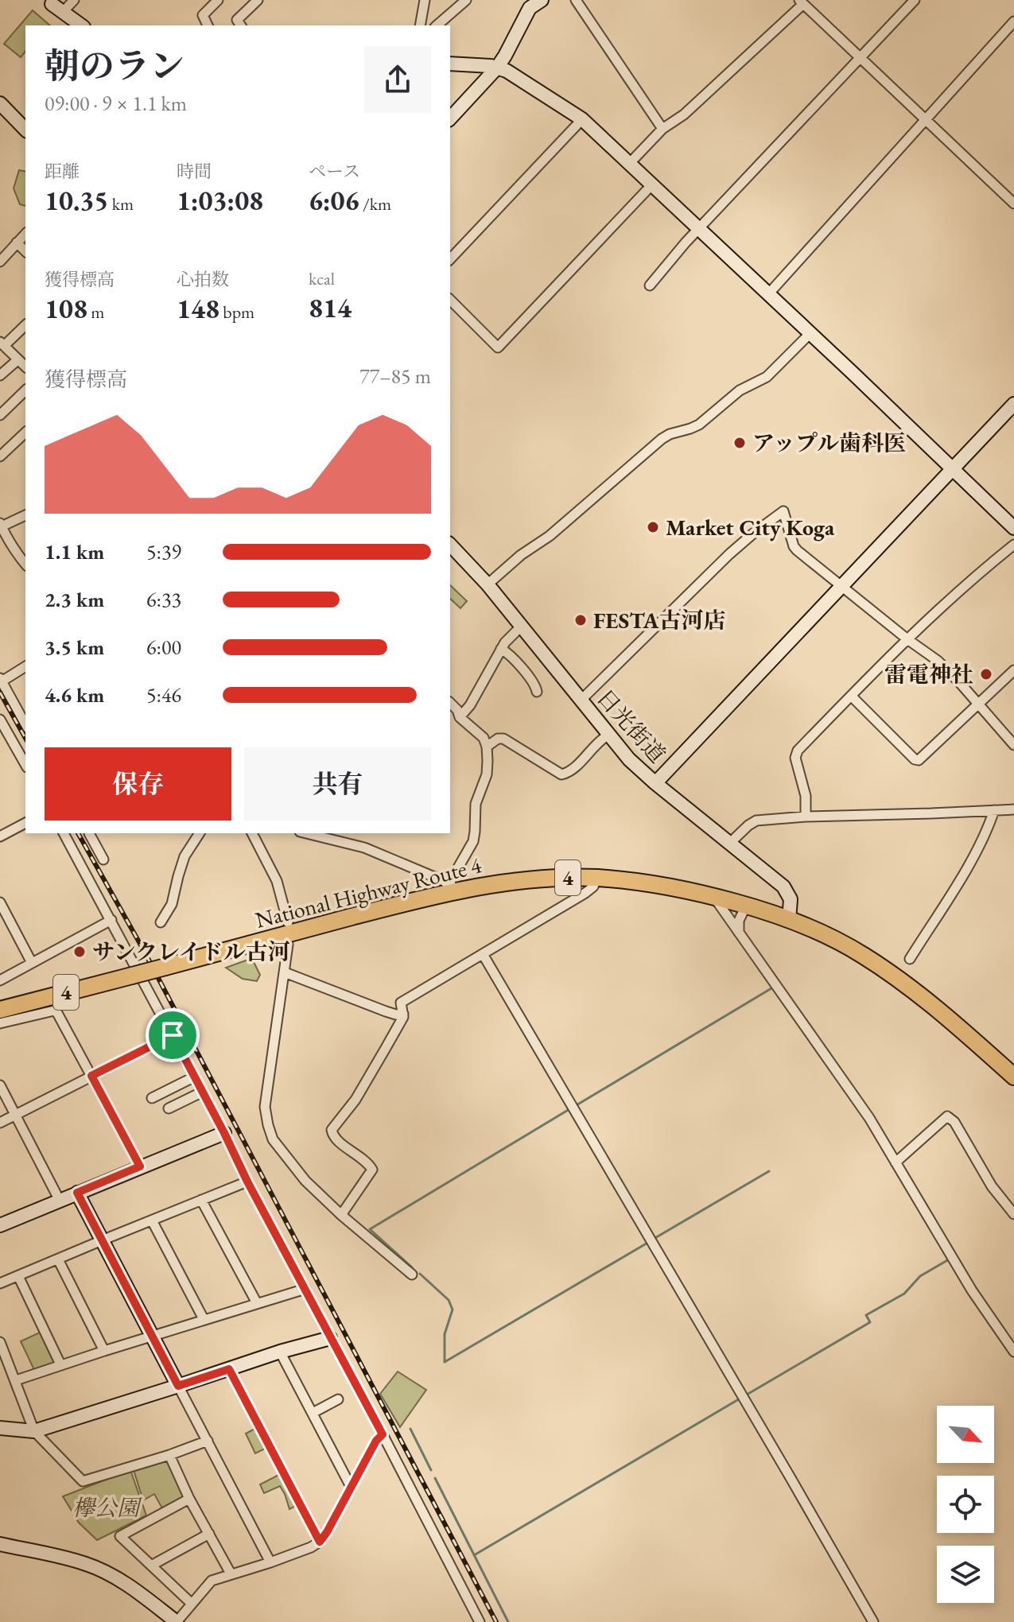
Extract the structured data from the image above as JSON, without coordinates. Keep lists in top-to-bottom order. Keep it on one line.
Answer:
{"streets":{"highway":["4","National Highway Route 4"],"street":["日光街道"]},"crossings":[["日光街道","4"],["日光街道","National Highway Route 4"],["4","National Highway Route 4"]],"parks":["欅公園"],"places":["アップル歯科医","Market City Koga","FESTA古河店","雷電神社","サンクレイドル古河"],"north":"bottom right","page":{"heading":["朝のラン","09:00 · 9 × 1.1 km"],"stats":[["距離","10.35 km"],["時間","1:03:08"],["ペース","6:06 /km"],["獲得標高","108 m"],["心拍数","148 bpm"],["kcal","814"]],"chart":["獲得標高","77–85 m"],"list":[{"name":"1.1 km","note":"5:39"},{"name":"2.3 km","note":"6:33"},{"name":"3.5 km","note":"6:00"},{"name":"4.6 km","note":"5:46"}],"buttons":["保存","共有"]}}
